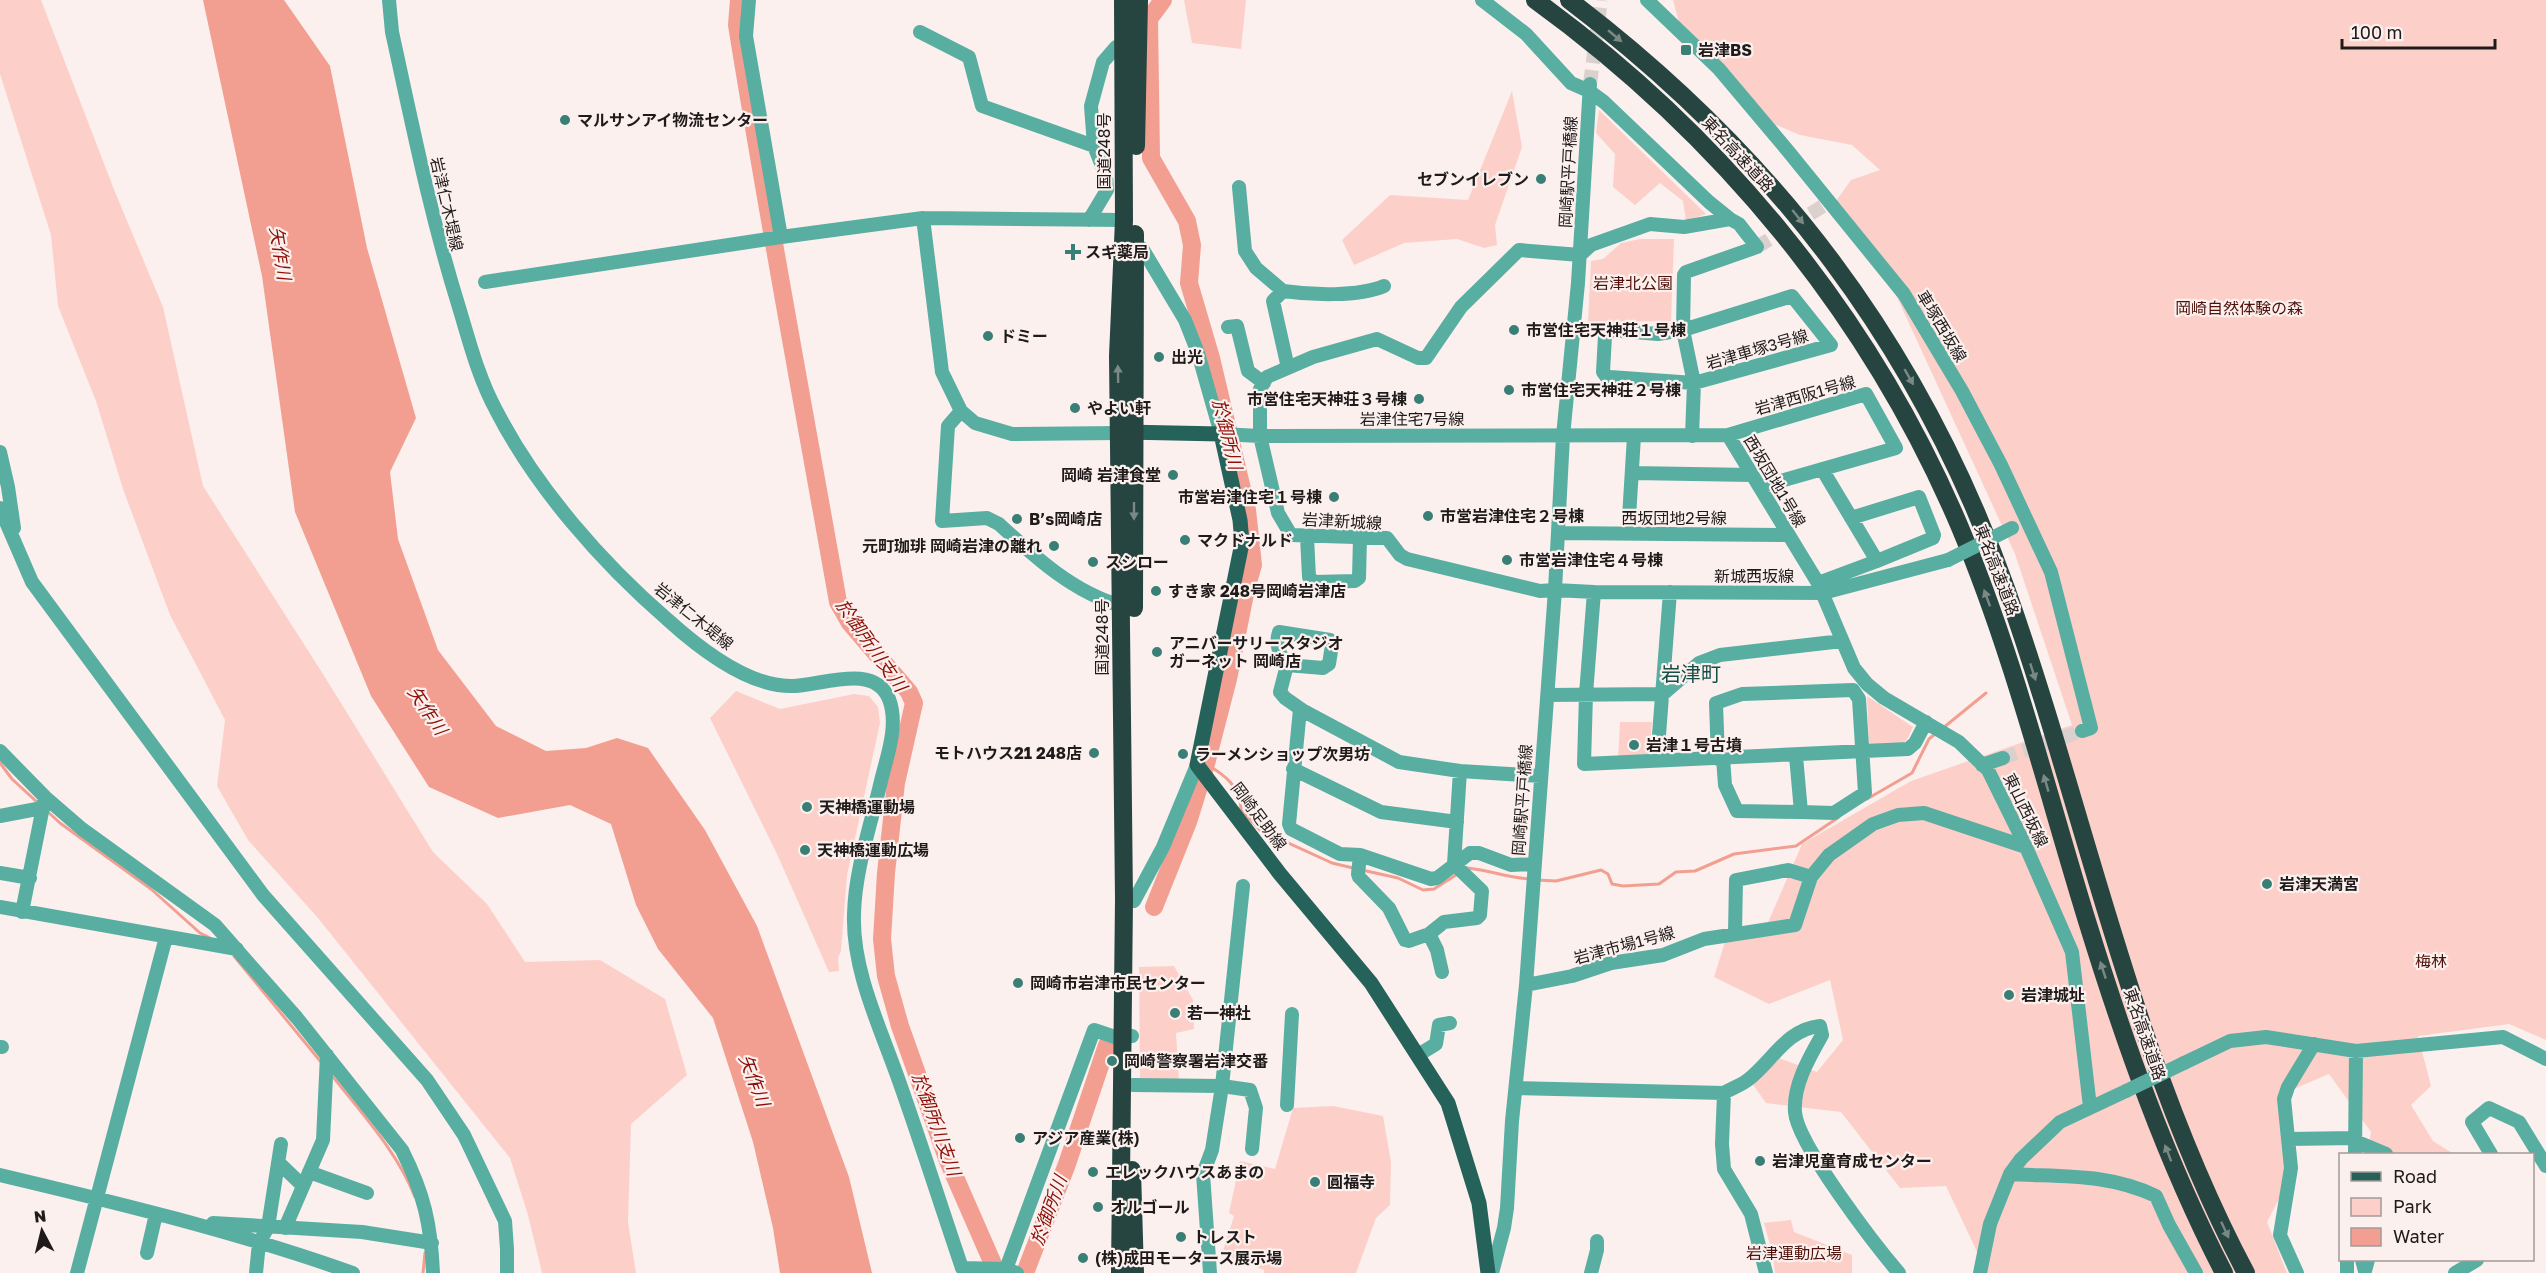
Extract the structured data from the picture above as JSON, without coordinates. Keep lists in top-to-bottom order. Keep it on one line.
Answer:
{"streets":{"highway":["国道248号","東名高速道路"],"main road":["岡崎足助線"],"street":["岡崎駅平戸橋線","岩津仁木堤線","車塚西坂線","岩津車塚3号線","岩津西阪1号線","岩津住宅7号線","西坂団地1号線","西坂団地2号線","岩津新城線","新城西坂線","東山西坂線","岩津市場1号線"]},"crossings":[["国道248号","岩津仁木堤線"],["岡崎駅平戸橋線","岩津住宅7号線"],["岡崎駅平戸橋線","西坂団地1号線"],["岡崎駅平戸橋線","西坂団地2号線"],["岡崎駅平戸橋線","岩津新城線"],["岡崎駅平戸橋線","新城西坂線"],["岡崎駅平戸橋線","岡崎足助線"],["岡崎駅平戸橋線","岩津市場1号線"],["車塚西坂線","新城西坂線"],["岩津西阪1号線","西坂団地1号線"],["岩津住宅7号線","西坂団地1号線"],["岩津住宅7号線","岩津新城線"],["西坂団地1号線","西坂団地2号線"],["西坂団地1号線","新城西坂線"],["西坂団地1号線","東山西坂線"],["岩津新城線","新城西坂線"],["新城西坂線","東山西坂線"],["東山西坂線","岩津市場1号線"]],"districts":["岩津町"],"water":["矢作川","於御所川","於御所川支川"],"parks":["岩津北公園","岡崎自然体験の森","梅林","岩津運動広場"],"places":{"transit":["岩津BS"],"other":["マルサンアイ物流センター","セブンイレブン","市営住宅天神荘１号棟","ドミー","出光","市営住宅天神荘２号棟","市営住宅天神荘３号棟","やよい軒","岡崎 岩津食堂","市営岩津住宅１号棟","市営岩津住宅２号棟","B’s岡崎店","マクドナルド","元町珈琲 岡崎岩津の離れ","市営岩津住宅４号棟","スシロー","すき家 248号岡崎岩津店","アニバーサリースタジオ ガーネット 岡崎店","岩津１号古墳","モトハウス21 248店","ラーメンショップ次男坊","天神橋運動場","天神橋運動広場","岩津天満宮","岡崎市岩津市民センター","岩津城址","若一神社","岡崎警察署岩津交番","アジア産業(株)","岩津児童育成センター","エレックハウスあまの","圓福寺","オルゴール","トレスト","(株)成田モータース展示場"],"health":["スギ薬局"]},"legend":["Road","Park","Water"],"scale_bar":"100 m","north":"top"}
